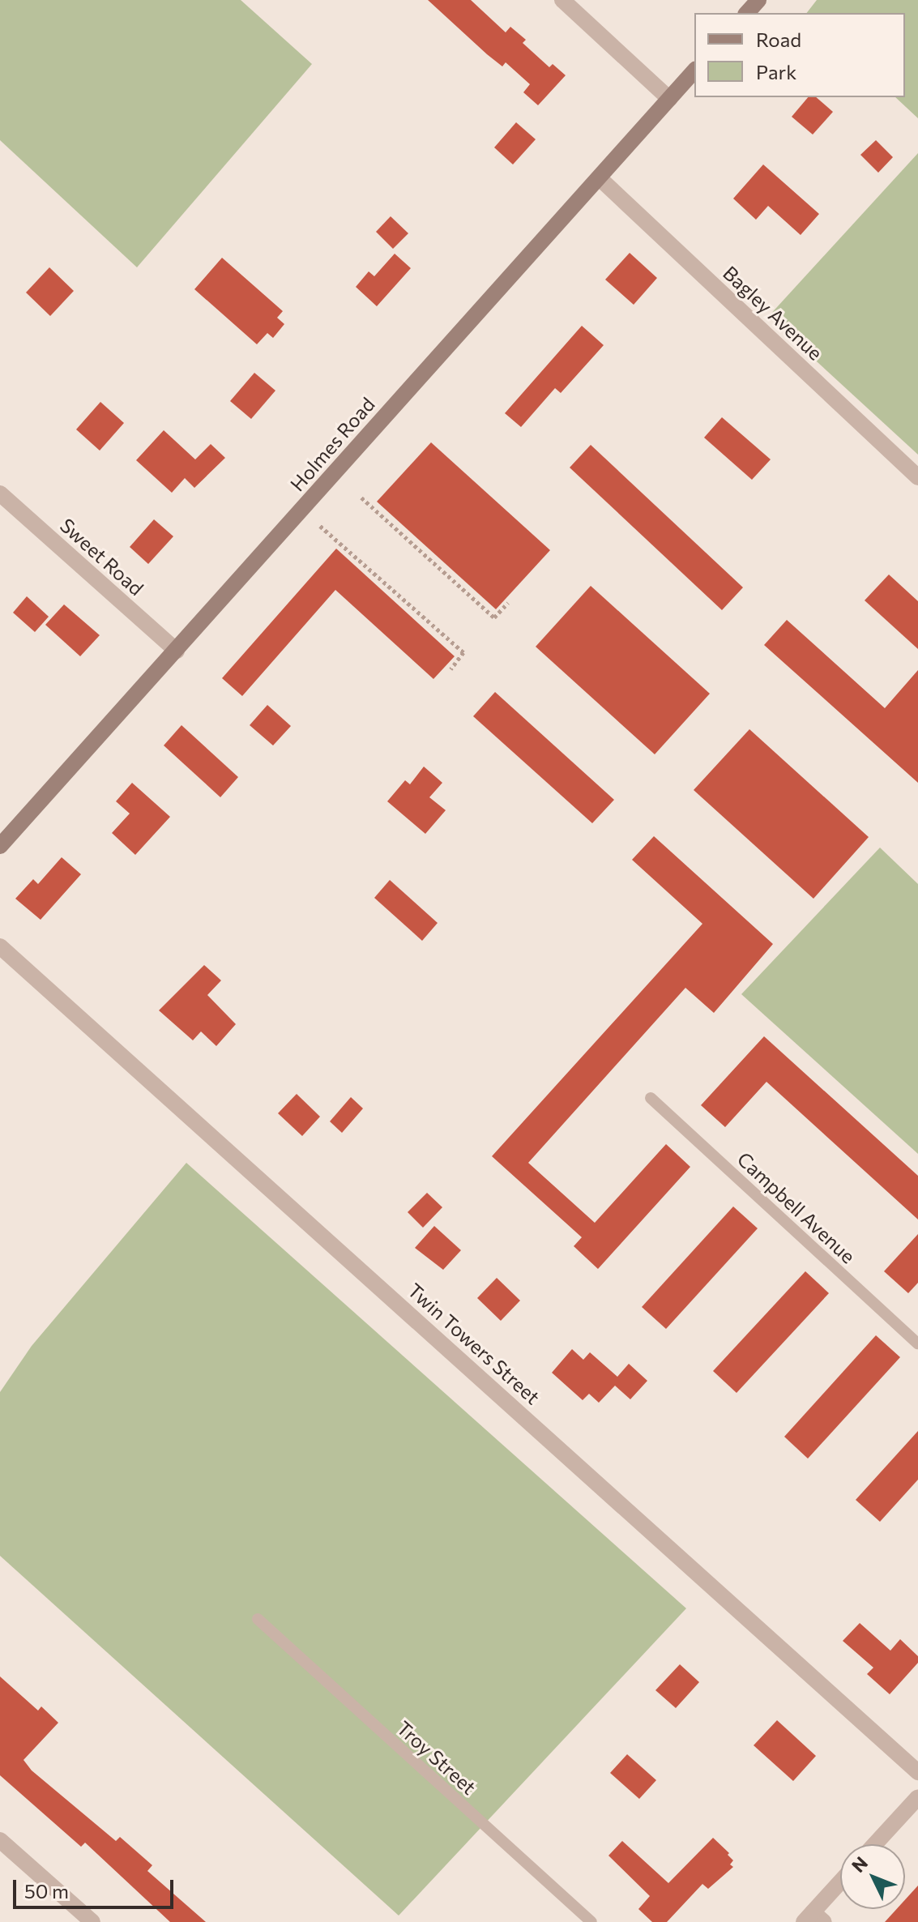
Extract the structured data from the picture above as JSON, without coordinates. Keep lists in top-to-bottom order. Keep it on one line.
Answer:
{"streets":{"main road":["Holmes Road"],"street":["Bagley Avenue","Sweet Road","Twin Towers Street"],"lane":["Campbell Avenue","Troy Street"]},"crossings":[["Bagley Avenue","Holmes Road"],["Holmes Road","Sweet Road"]],"legend":["Road","Park"],"scale_bar":"50 m","north":"top left"}
